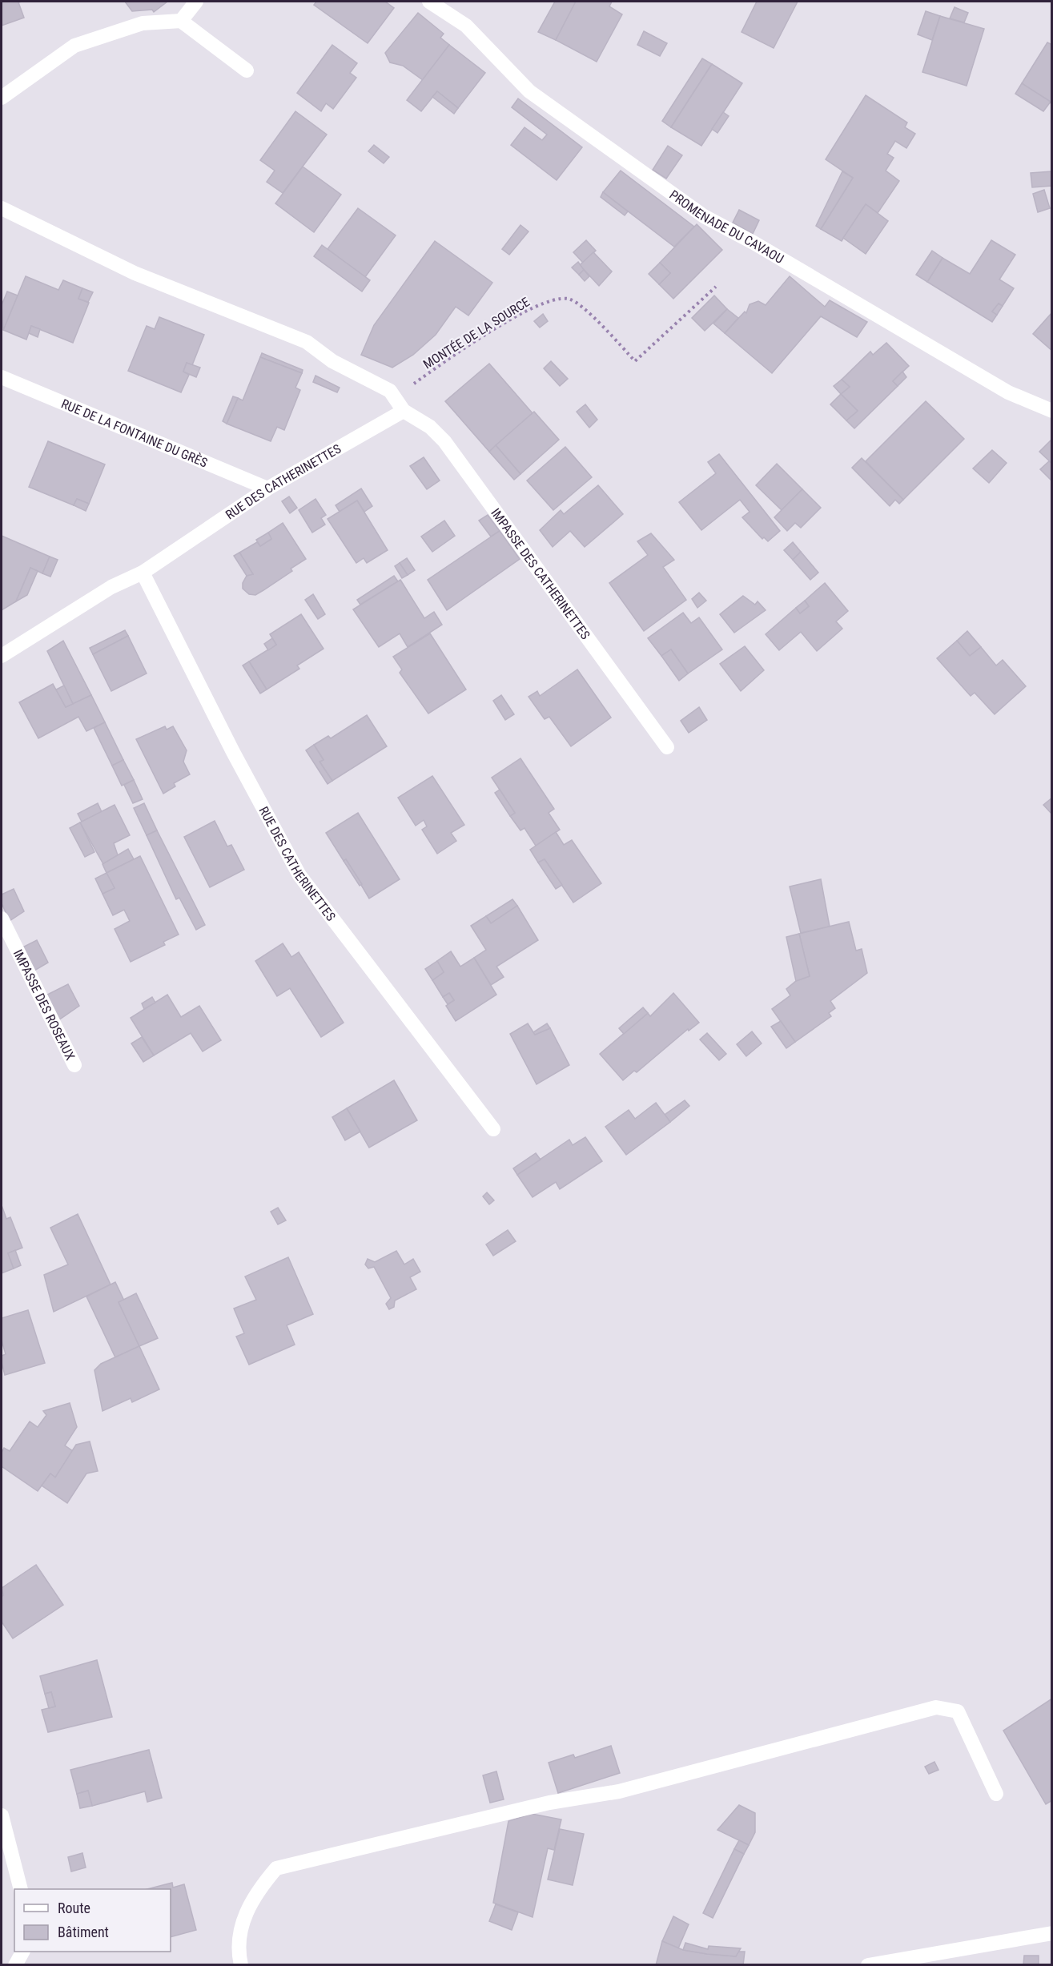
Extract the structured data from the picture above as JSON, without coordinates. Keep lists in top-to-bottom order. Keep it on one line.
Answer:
{"streets":{"street":["PROMENADE DU CAVAOU","RUE DE LA FONTAINE DU GRÈS","RUE DES CATHERINETTES","IMPASSE DES CATHERINETTES","IMPASSE DES ROSEAUX"],"path":["MONTÉE DE LA SOURCE"]},"crossings":[["RUE DE LA FONTAINE DU GRÈS","RUE DES CATHERINETTES"],["RUE DES CATHERINETTES","IMPASSE DES CATHERINETTES"]],"legend":["Route","Bâtiment"]}
